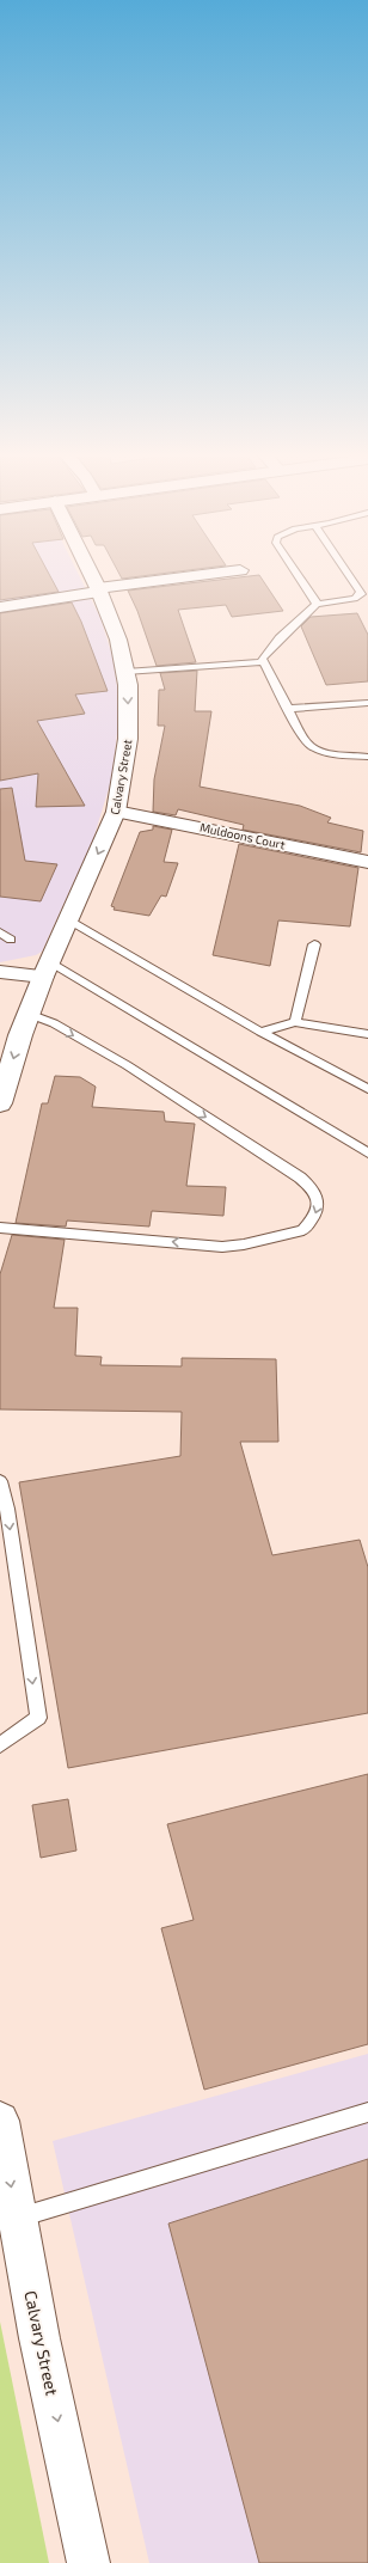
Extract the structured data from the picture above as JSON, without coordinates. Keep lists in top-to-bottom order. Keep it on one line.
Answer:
{"streets":{"street":["Calvary Street","Muldoons Court"]},"crossings":[["Calvary Street","Muldoons Court"]],"one_way":["Calvary Street"]}
